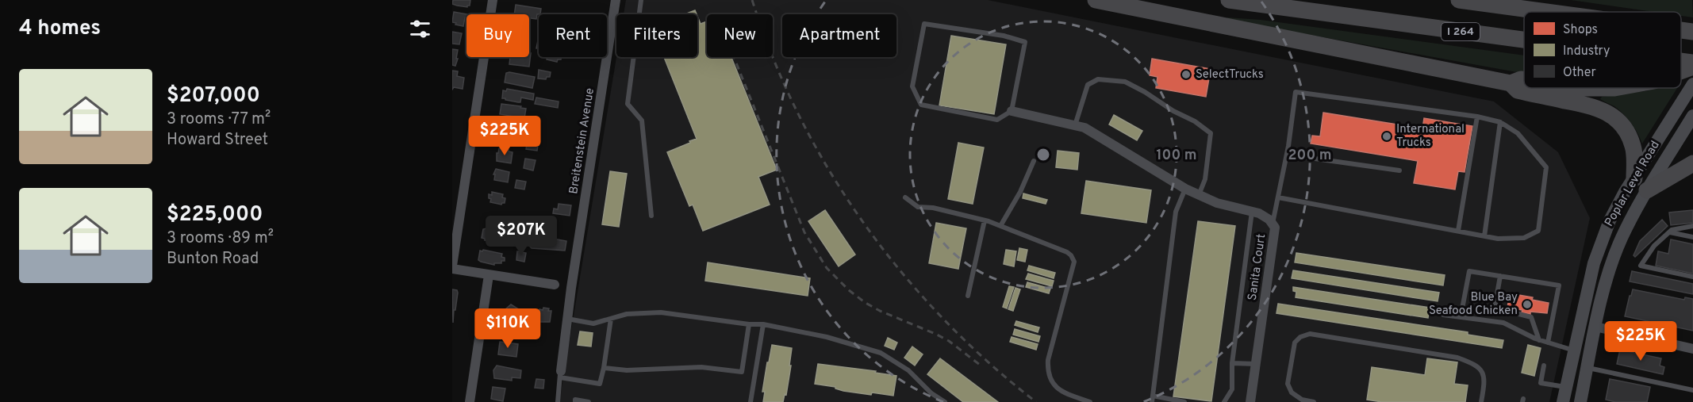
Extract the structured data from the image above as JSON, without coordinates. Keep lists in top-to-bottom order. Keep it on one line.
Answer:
{"streets":{"highway":["I 264"],"main road":["Poplar Level Road"],"street":["Breitenstein Avenue","Sanita Court"]},"places":["SelectTrucks","International Trucks","Blue Bay Seafood Chicken"],"legend":["Shops","Industry","Other"],"page":{"heading":"4 homes","chip":["Buy","Rent","Filters","New","Apartment"],"list":[{"name":"$207,000","note":"3 rooms · 77 m² · Howard Street"},{"name":"$225,000","note":"3 rooms · 89 m² · Bunton Road"}],"price":["$225K","$207K","$110K","$225K"]},"rings":["100 m","200 m"]}
